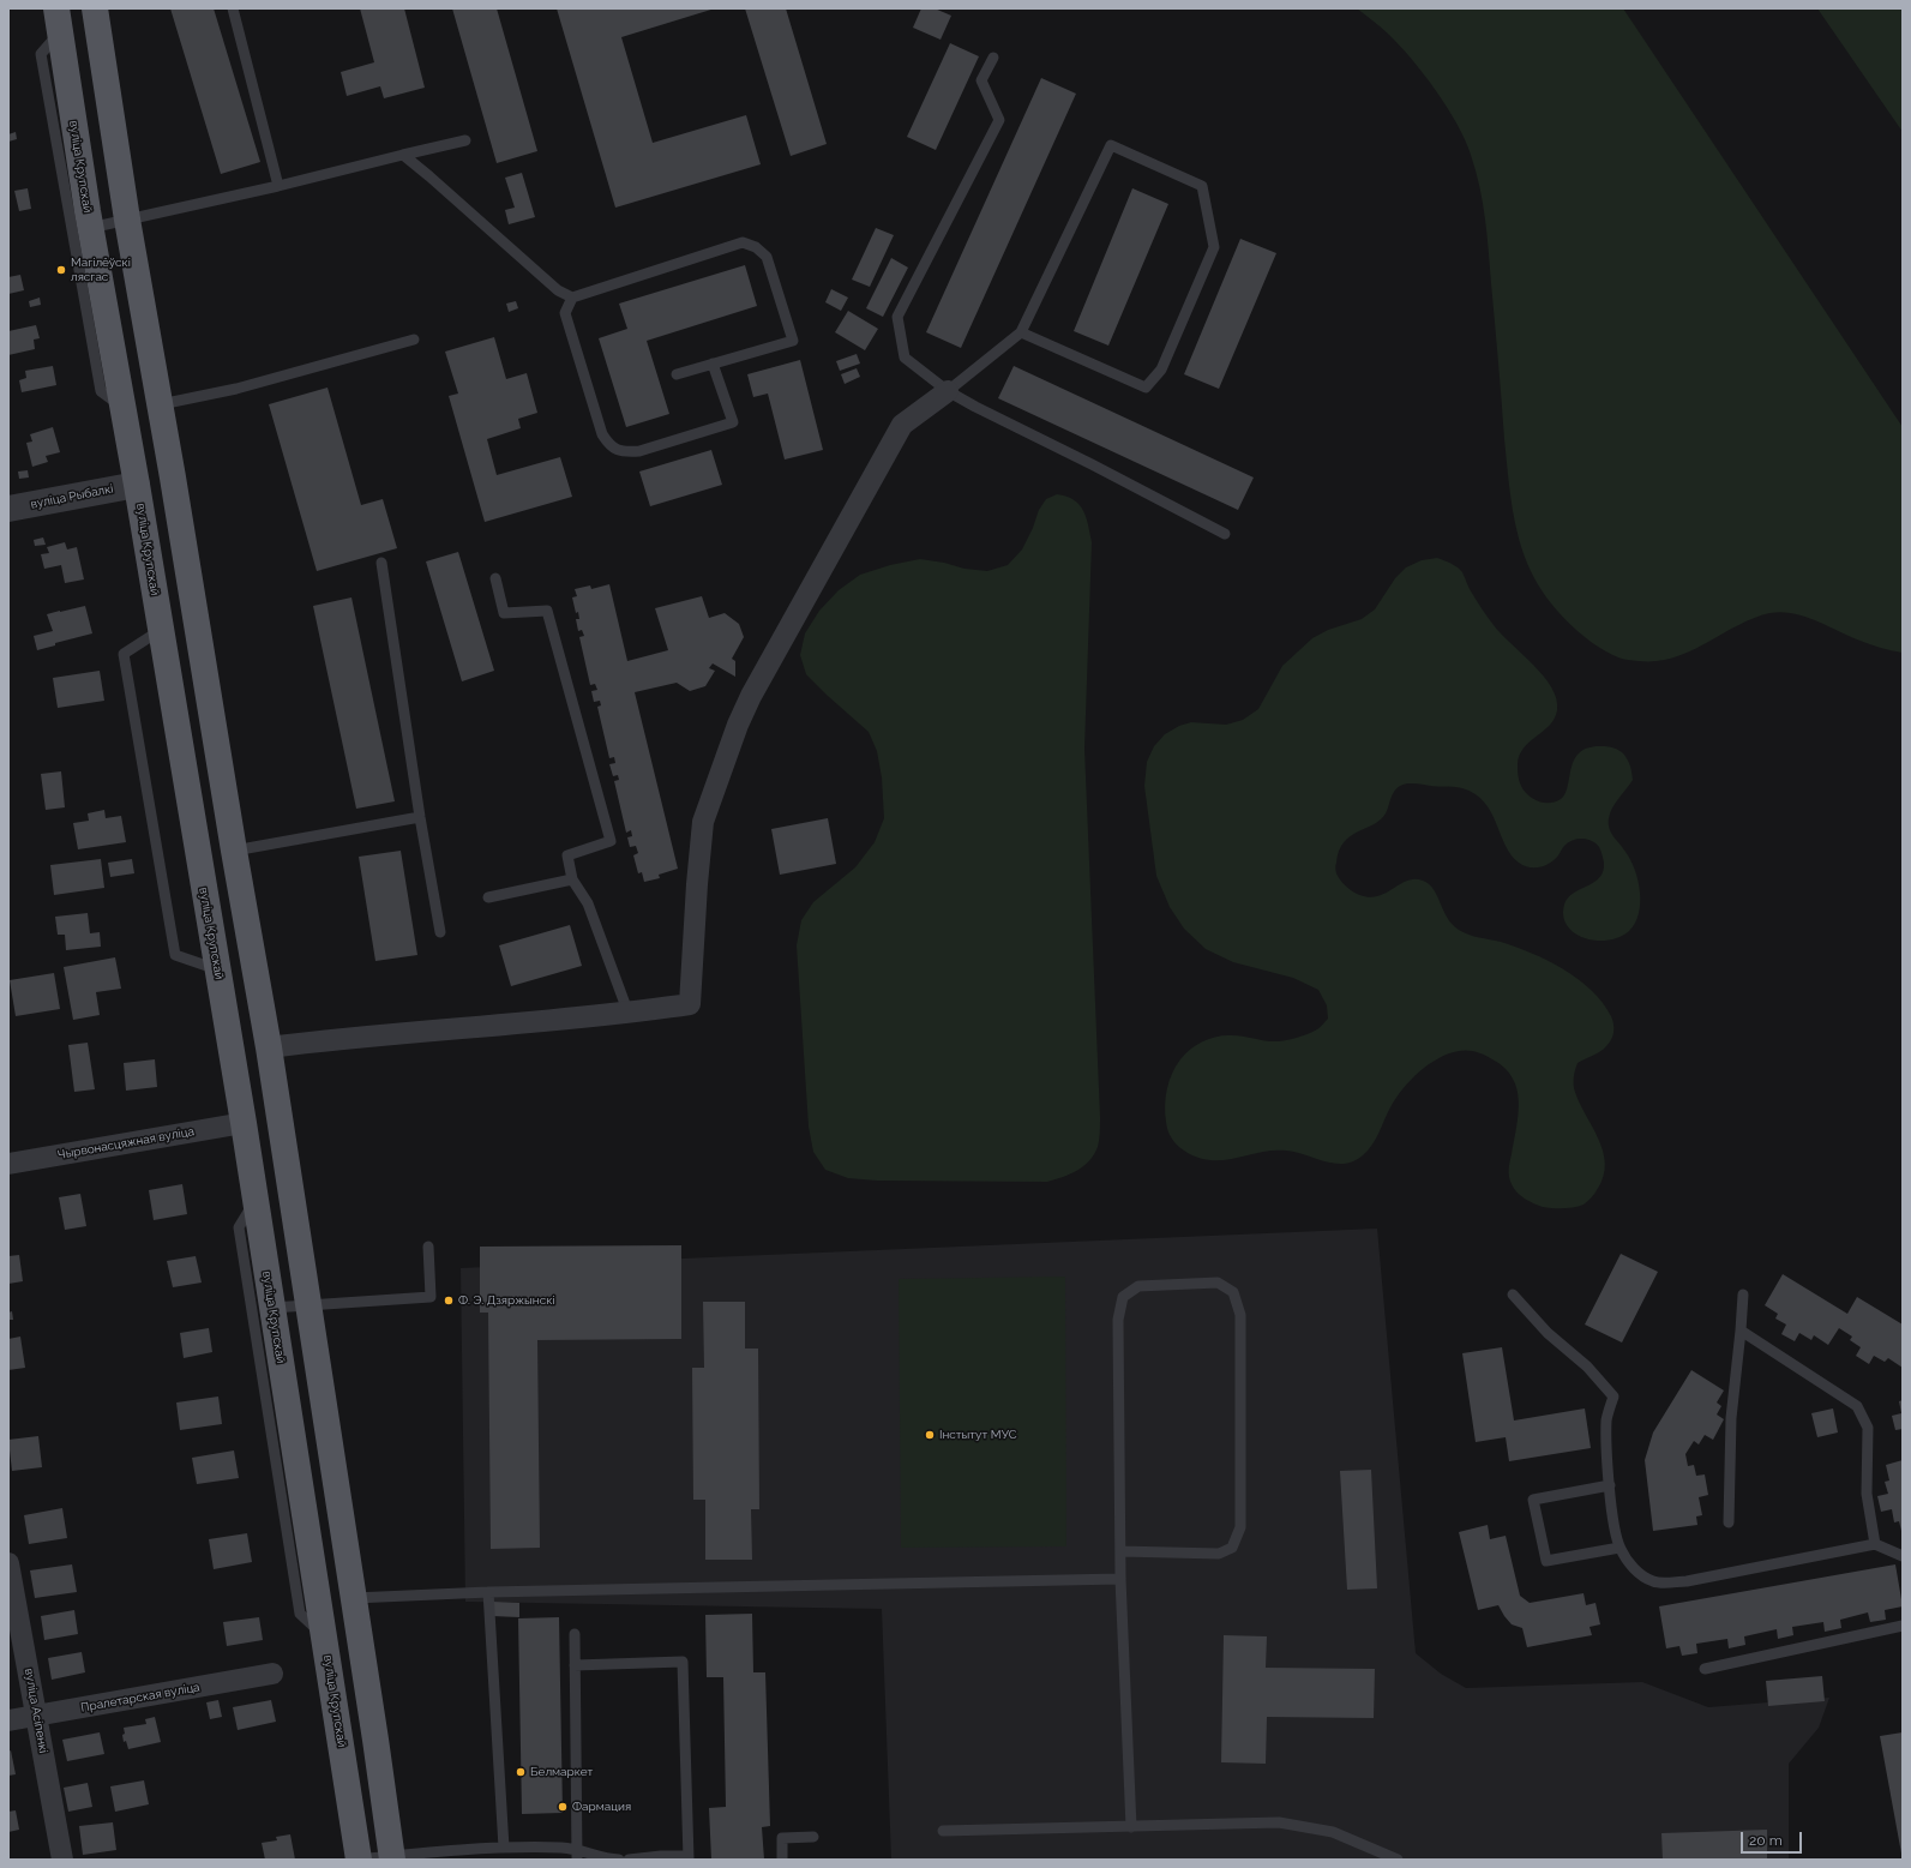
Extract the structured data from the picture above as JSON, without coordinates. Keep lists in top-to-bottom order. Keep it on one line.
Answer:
{"streets":{"main road":["вуліца Крупскай"],"street":["вуліца Рыбалкі","Чырвонасцяжная вуліца","Пралетарская вуліца","вуліца Асіпенкі"]},"crossings":[["вуліца Крупскай","вуліца Рыбалкі"],["вуліца Крупскай","Чырвонасцяжная вуліца"],["Пралетарская вуліца","вуліца Асіпенкі"]],"places":["Магілёўскі лясгас","Ф. Э. Дзяржынскі","Інстытут МУС","Белмаркет","Фармация"],"scale_bar":"20 m"}
